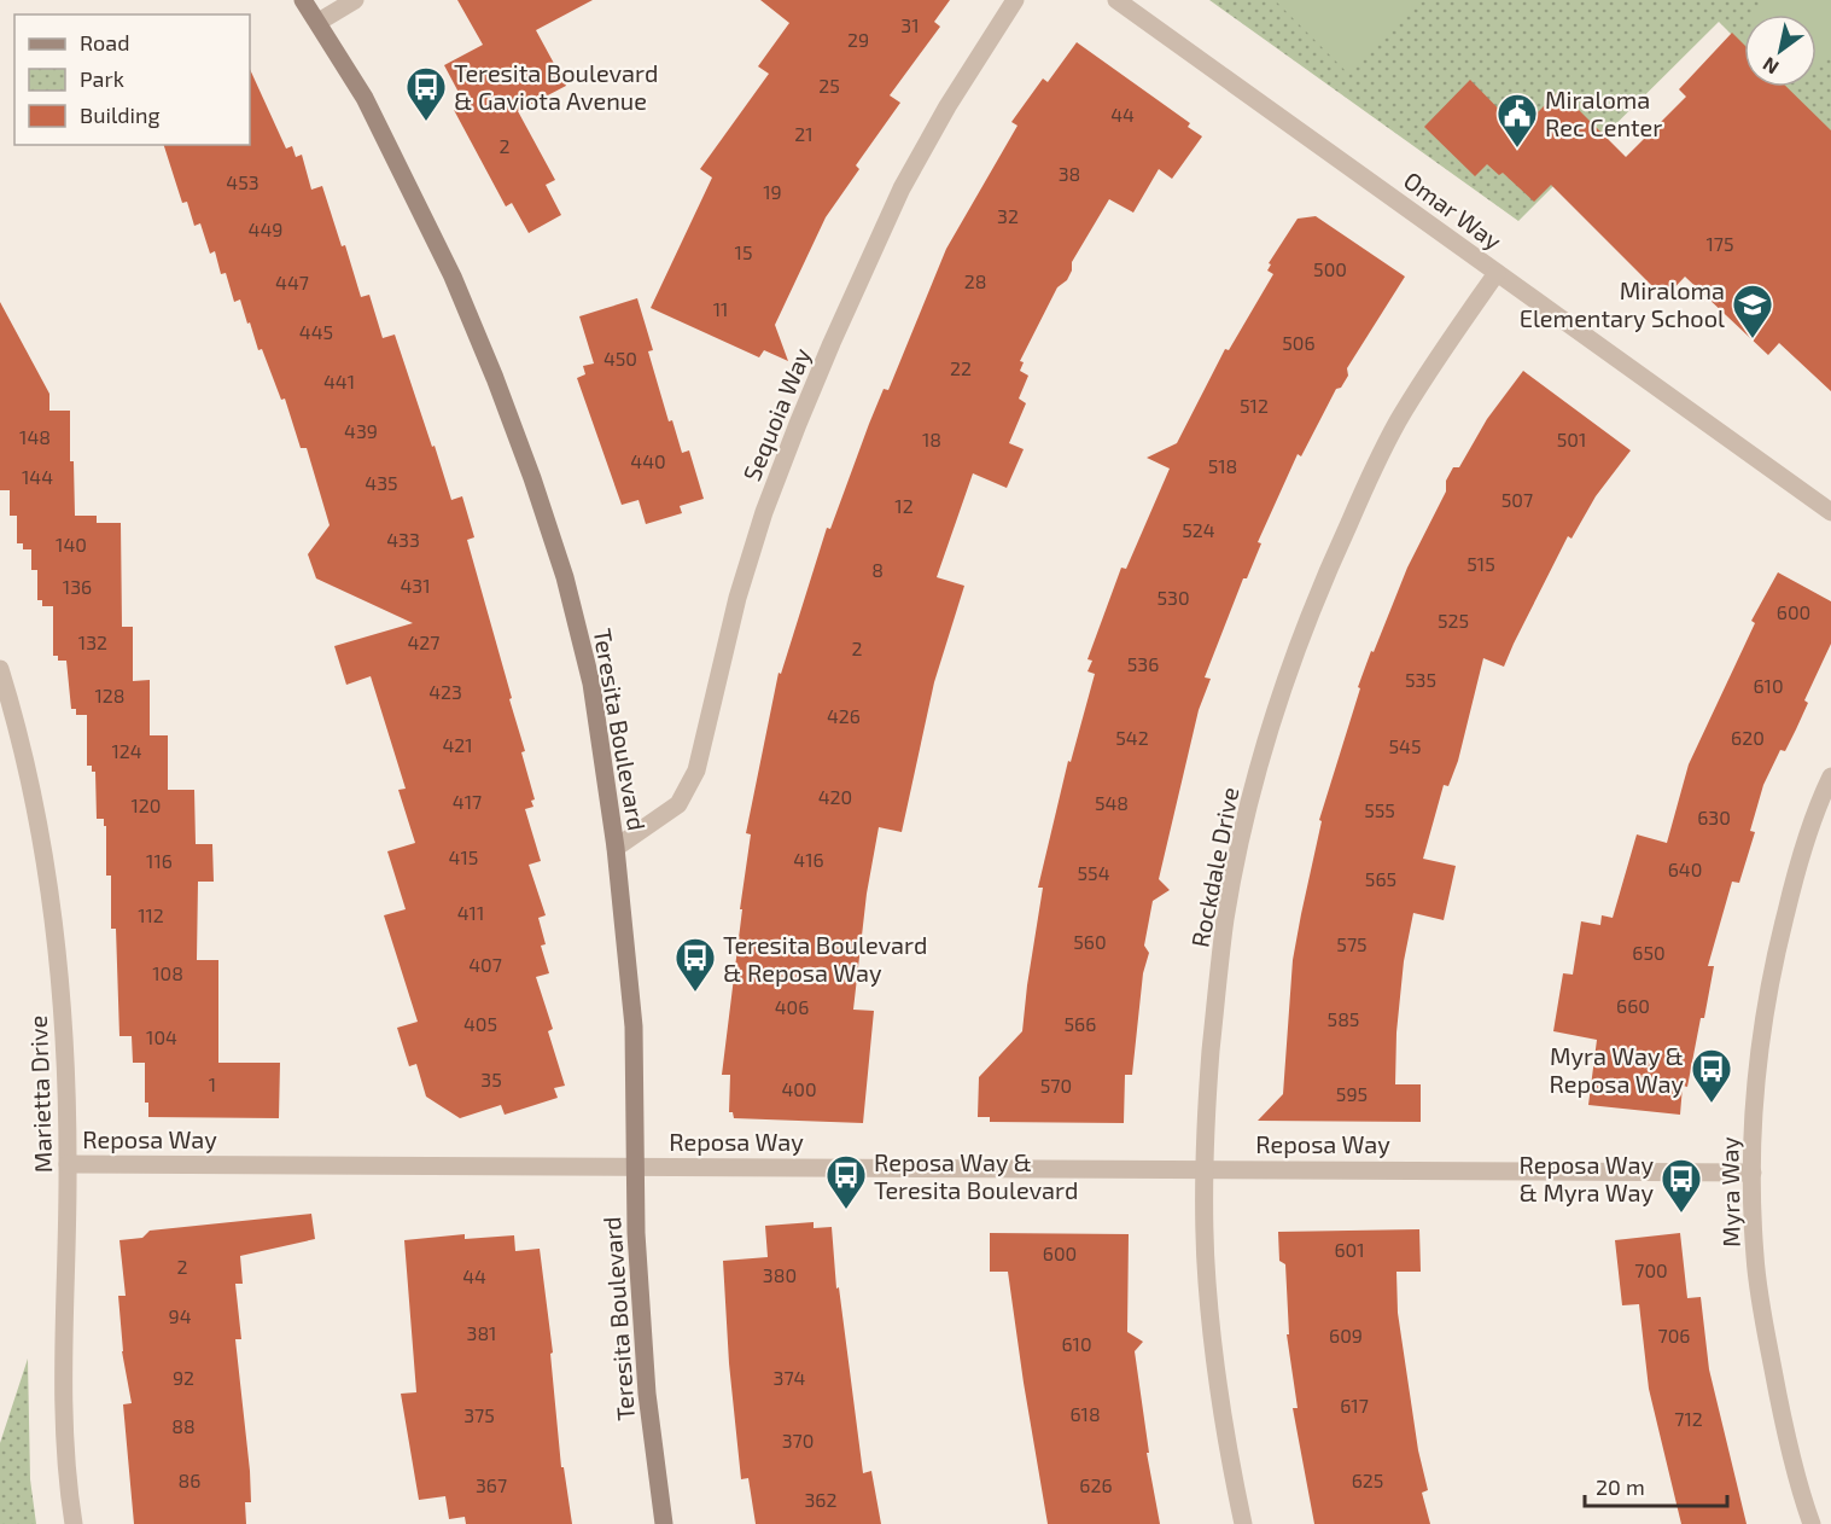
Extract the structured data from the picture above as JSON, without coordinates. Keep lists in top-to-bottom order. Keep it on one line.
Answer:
{"streets":{"street":["Omar Way","Sequoia Way","Teresita Boulevard","Rockdale Drive","Marietta Drive","Reposa Way","Myra Way"]},"crossings":[["Omar Way","Rockdale Drive"],["Sequoia Way","Teresita Boulevard"],["Teresita Boulevard","Reposa Way"],["Rockdale Drive","Reposa Way"],["Marietta Drive","Reposa Way"],["Reposa Way","Myra Way"]],"places":{"bus stop":["Teresita Boulevard & Gaviota Avenue","Teresita Boulevard & Reposa Way","Myra Way & Reposa Way","Reposa Way & Teresita Boulevard","Reposa Way & Myra Way"],"public building":["Miraloma Rec Center"],"school or university":["Miraloma Elementary School"]},"house_numbers":["31","29","25","44","21","2","38","453","19","32","449","175","15","500","28","447","11","445","506","450","22","441","512","439","148","18","501","440","518","144","435","507","12","524","433","140","515","8","431","136","530","600","525","132","427","2","536","535","610","423","128","426","542","620","421","545","124","420","417","548","120","555","630","415","416","116","640","554","565","411","112","560","575","650","407","108","660","406","585","405","566","104","35","1","570","400","595","601","600","2","700","380","44","94","381","609","706","610","92","374","617","618","375","712","88","370","86","625","367","626","362"],"legend":["Road","Park","Building"],"scale_bar":"20 m","north":"bottom left"}
